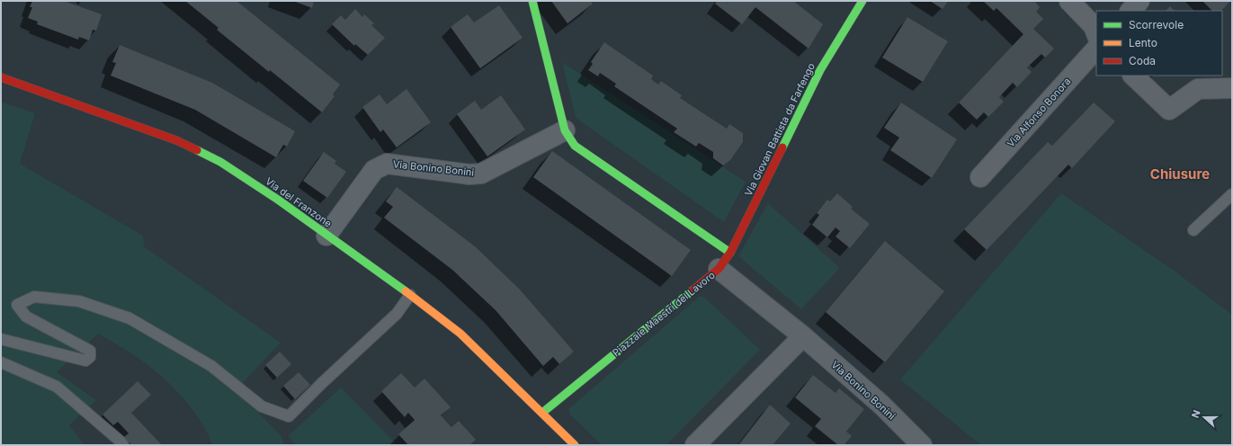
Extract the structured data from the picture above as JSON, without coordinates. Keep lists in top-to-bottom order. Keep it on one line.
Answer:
{"streets":{"street":["Via Alfonso Bonora","Via Giovan Battista da Farfengo","Via Bonino Bonini","Via del Franzone","Piazzale Maestri del Lavoro"]},"crossings":[["Via Giovan Battista da Farfengo","Piazzale Maestri del Lavoro"],["Via Bonino Bonini","Via del Franzone"],["Via Bonino Bonini","Piazzale Maestri del Lavoro"],["Via del Franzone","Piazzale Maestri del Lavoro"]],"districts":["Chiusure"],"legend":["Scorrevole","Lento","Coda"],"north":"left"}
